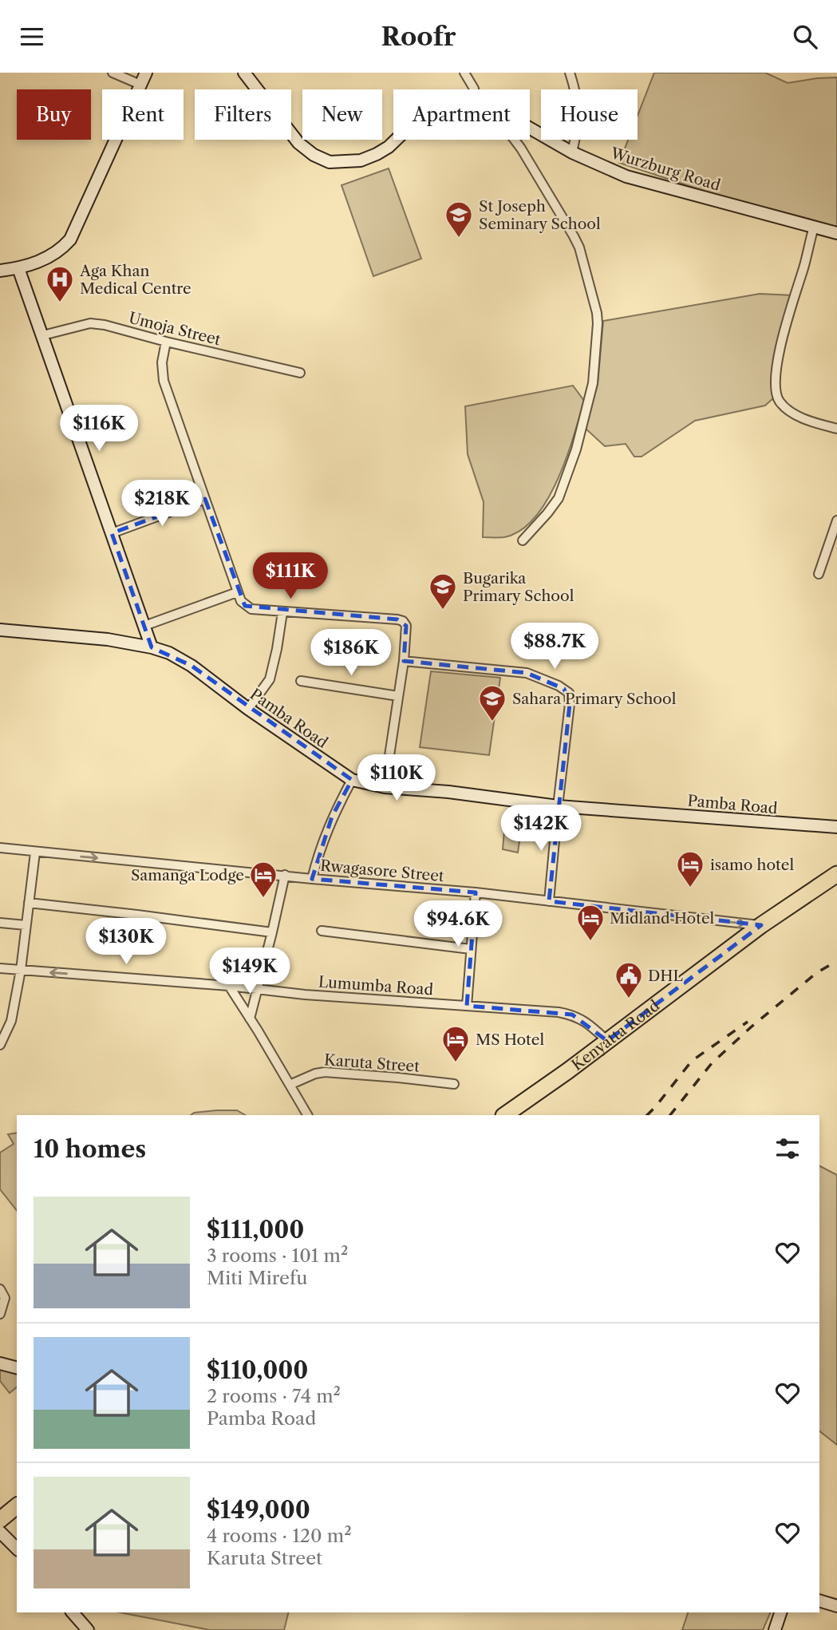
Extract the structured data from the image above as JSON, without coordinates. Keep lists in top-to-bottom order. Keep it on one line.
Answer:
{"streets":{"highway":["Kenyatta Road"],"main road":["Wurzburg Road","Pamba Road"],"street":["Umoja Street","Rwagasore Street","Lumumba Road","Karuta Street"]},"crossings":[["Rwagasore Street","Kenyatta Road"],["Lumumba Road","Kenyatta Road"]],"places":{"school or university":["St Joseph Seminary School","Bugarika Primary School","Sahara Primary School"],"hospital":["Aga Khan Medical Centre"],"hotel":["isamo hotel","Samanga Lodge","Midland Hotel","MS Hotel"],"public building":["DHL"]},"page":{"header":"Roofr","chip":["Buy","Rent","Filters","New","Apartment","House"],"price":["$116K","$218K","$111K","$88.7K","$186K","$110K","$142K","$94.6K","$130K","$149K"],"heading":"10 homes","list":[{"name":"$111,000","note":"3 rooms · 101 m² · Miti Mirefu"},{"name":"$110,000","note":"2 rooms · 74 m² · Pamba Road"},{"name":"$149,000","note":"4 rooms · 120 m² · Karuta Street"}]}}
